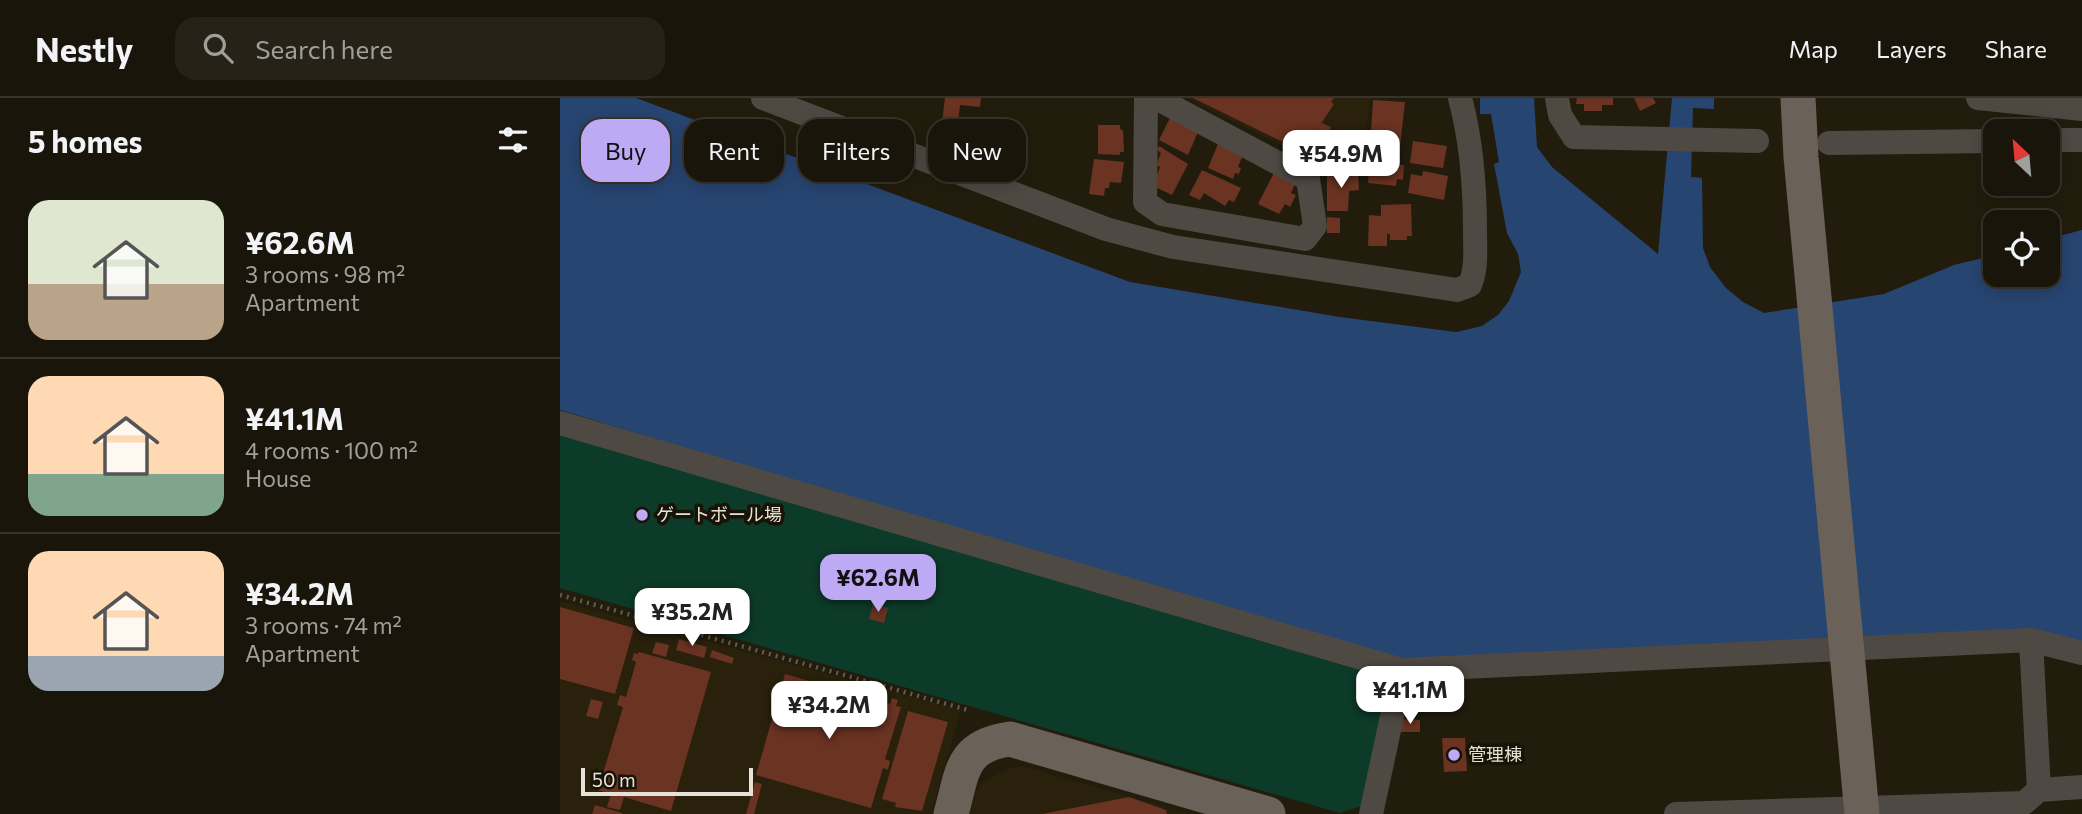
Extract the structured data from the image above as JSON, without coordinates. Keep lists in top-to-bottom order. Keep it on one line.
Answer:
{"places":["ゲートボール場","管理棟"],"scale_bar":"50 m","north":"top left","page":{"header":"Nestly","search":"Search here","nav":["Map","Layers","Share"],"heading":"5 homes","chip":["Buy","Rent","Filters","New"],"price":["¥54.9M","¥62.6M","¥35.2M","¥41.1M","¥34.2M"],"list":[{"name":"¥62.6M","note":"3 rooms · 98 m² · Apartment"},{"name":"¥41.1M","note":"4 rooms · 100 m² · House"},{"name":"¥34.2M","note":"3 rooms · 74 m² · Apartment"}],"scale":"50 m"}}
